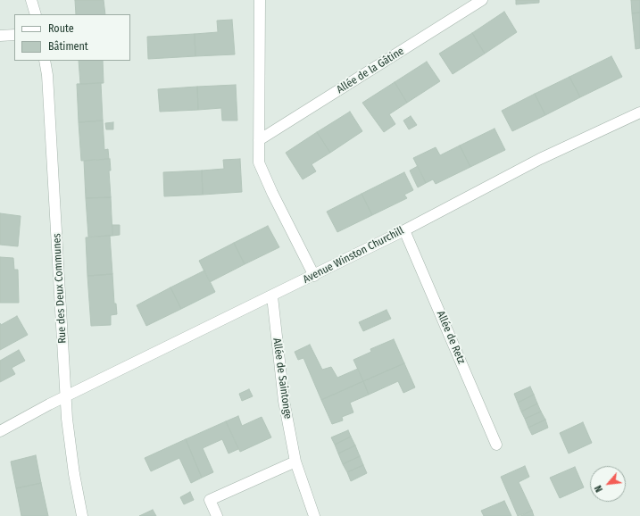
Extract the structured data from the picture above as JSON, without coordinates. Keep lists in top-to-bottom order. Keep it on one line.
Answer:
{"streets":{"street":["Allée de la Gâtine","Avenue Winston Churchill","Rue des Deux Communes","Allée de Retz","Allée de Saintonge"]},"crossings":[["Avenue Winston Churchill","Rue des Deux Communes"],["Avenue Winston Churchill","Allée de Retz"],["Avenue Winston Churchill","Allée de Saintonge"]],"legend":["Route","Bâtiment"],"north":"bottom left"}
